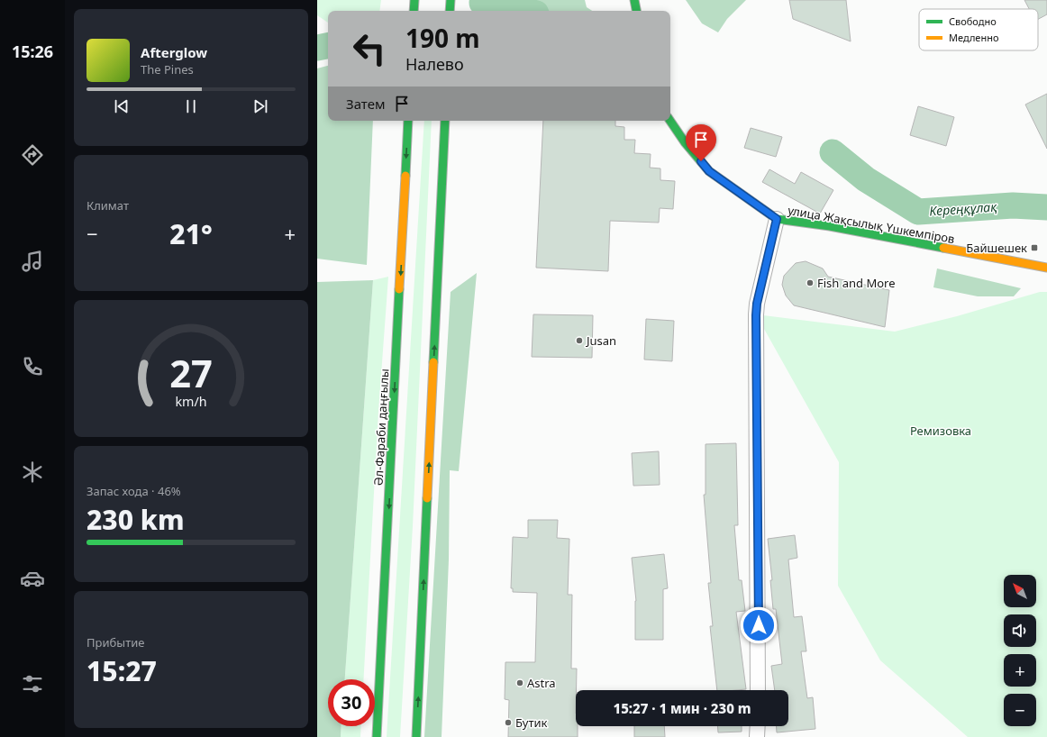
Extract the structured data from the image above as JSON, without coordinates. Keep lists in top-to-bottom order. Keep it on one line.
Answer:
{"streets":{"main road":["улица Жақсылық Үшкемпіров","Әл-Фараби даңғылы"]},"water":["Кереңқұлақ"],"parks":["Ремизовка"],"places":{"transit":["Байшешек"],"other":["Fish and More","Jusan","Astra","Бутик"]},"legend":["Свободно","Медленно"],"north":"top left","page":{"tabs":"15:26","turn":["190 m","Налево"],"song":["Afterglow","The Pines"],"then":"Затем","tile":["Климат",["Запас хода · 46%","230 km"],["Прибытие","15:27"]],"heat":["−","21°","+"],"map_buttons":["+","−"],"limit":"30","trip":"15:27 · 1 мин · 230 m","gauge":["27","km/h"]}}
